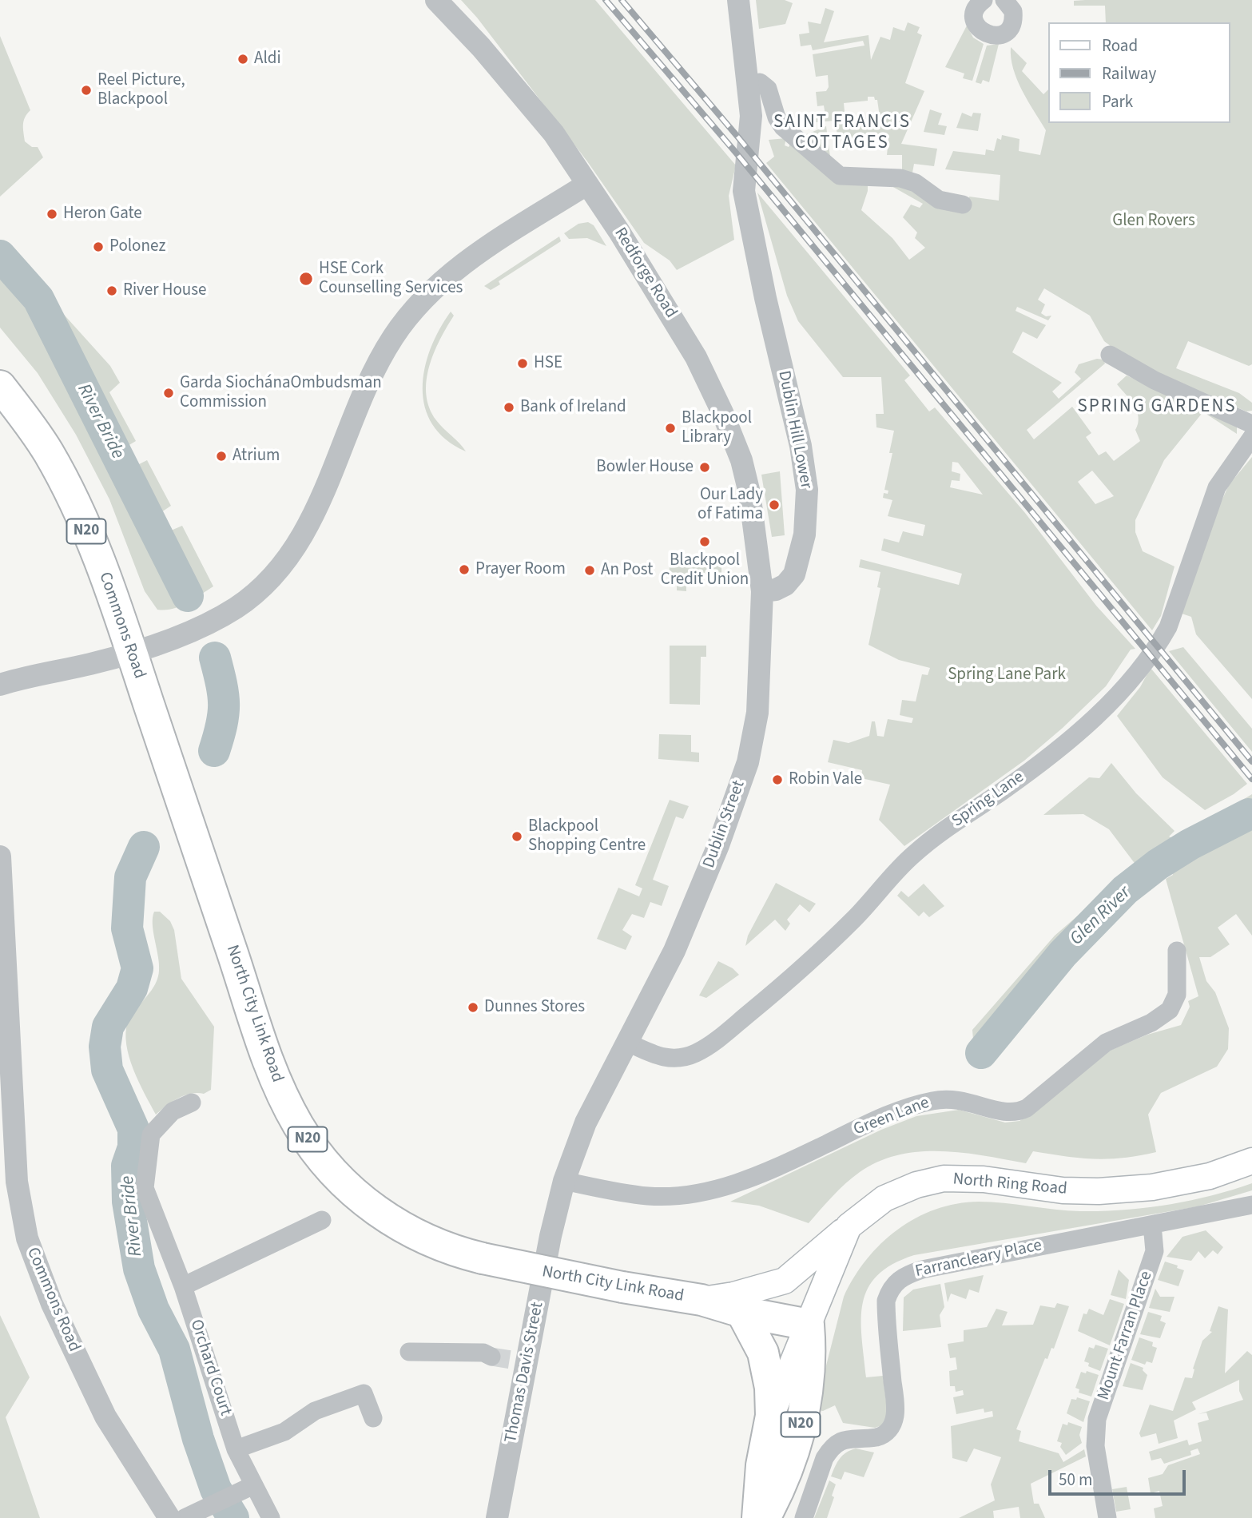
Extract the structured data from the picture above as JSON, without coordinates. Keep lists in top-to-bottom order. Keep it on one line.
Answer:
{"streets":{"highway":["N20","Commons Road","North City Link Road"],"main road":["North Ring Road"],"street":["Redforge Road","Dublin Hill Lower","Spring Lane","Dublin Street","Green Lane","Farrancleary Place","Mount Farran Place","Orchard Court","Thomas Davis Street"]},"crossings":[["Redforge Road","Dublin Hill Lower"],["Redforge Road","Dublin Street"],["Dublin Hill Lower","Dublin Street"],["N20","North City Link Road"],["N20","North Ring Road"],["Commons Road","North City Link Road"],["Spring Lane","Dublin Street"],["Spring Lane","Thomas Davis Street"],["Dublin Street","Thomas Davis Street"],["North City Link Road","North Ring Road"],["Green Lane","Thomas Davis Street"],["Farrancleary Place","Mount Farran Place"]],"districts":["SAINT FRANCIS COTTAGES","SPRING GARDENS"],"water":["River Bride","Glen River"],"parks":["Glen Rovers","Spring Lane Park"],"places":["Aldi","Reel Picture, Blackpool","Heron Gate","Polonez","HSE Cork Counselling Services","River House","HSE","Garda SiochánaOmbudsman Commission","Bank of Ireland","Blackpool Library","Atrium","Bowler House","Our Lady of Fatima","Blackpool Credit Union","Prayer Room","An Post","Robin Vale","Blackpool Shopping Centre","Dunnes Stores"],"legend":["Road","Railway","Park"],"scale_bar":"50 m"}
